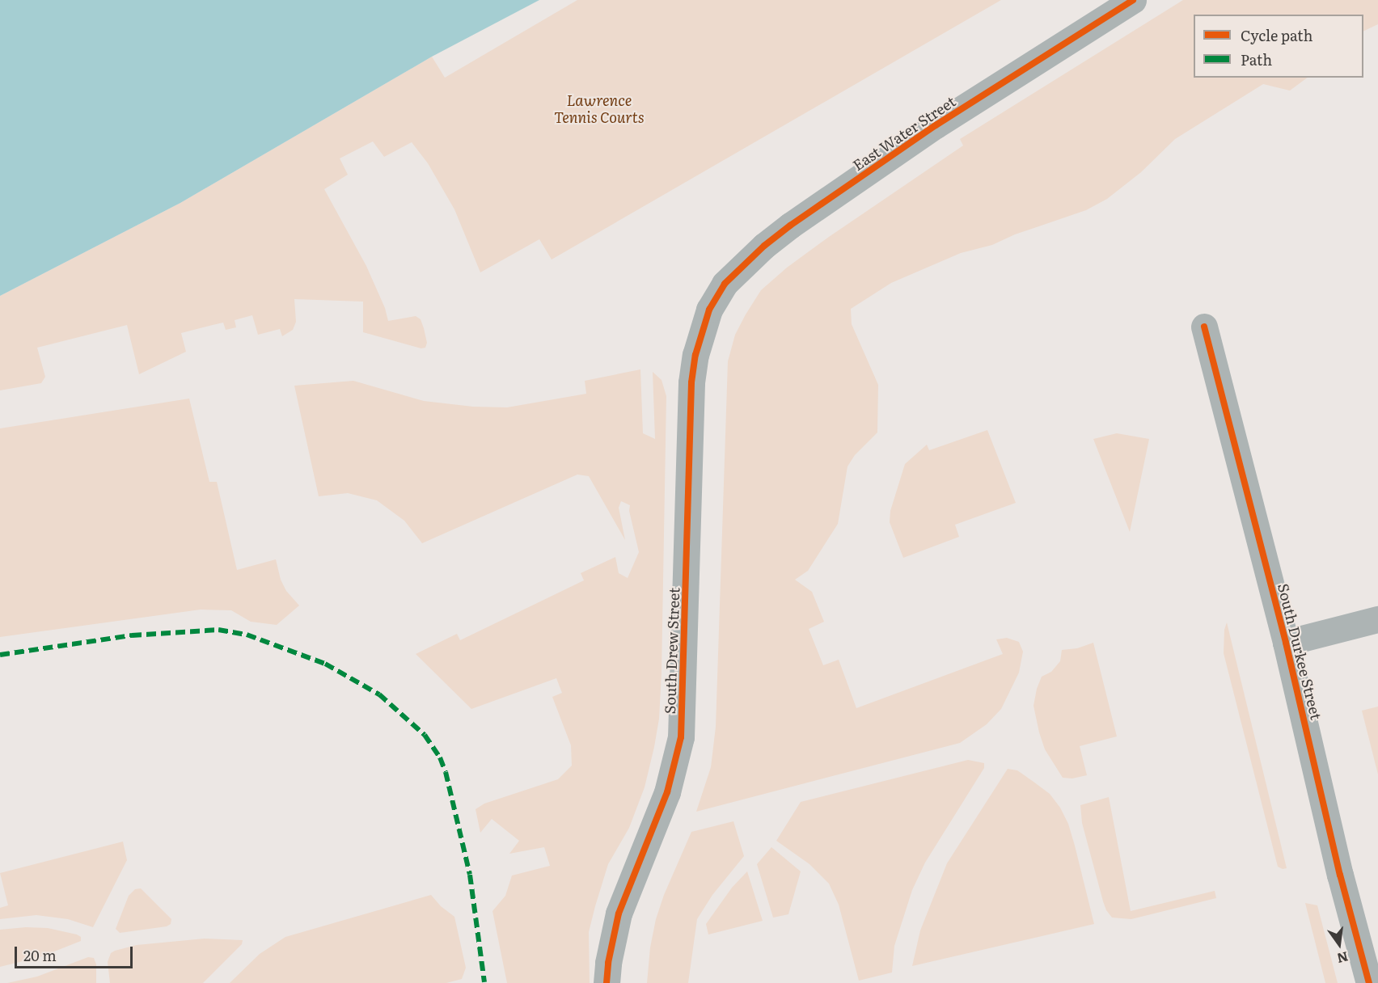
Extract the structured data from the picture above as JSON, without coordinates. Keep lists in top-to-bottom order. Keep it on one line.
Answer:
{"streets":{"street":["East Water Street","South Drew Street","South Durkee Street"]},"crossings":[["East Water Street","South Drew Street"]],"parks":["Lawrence Tennis Courts"],"legend":["Cycle path","Path"],"scale_bar":"20 m","north":"bottom"}
